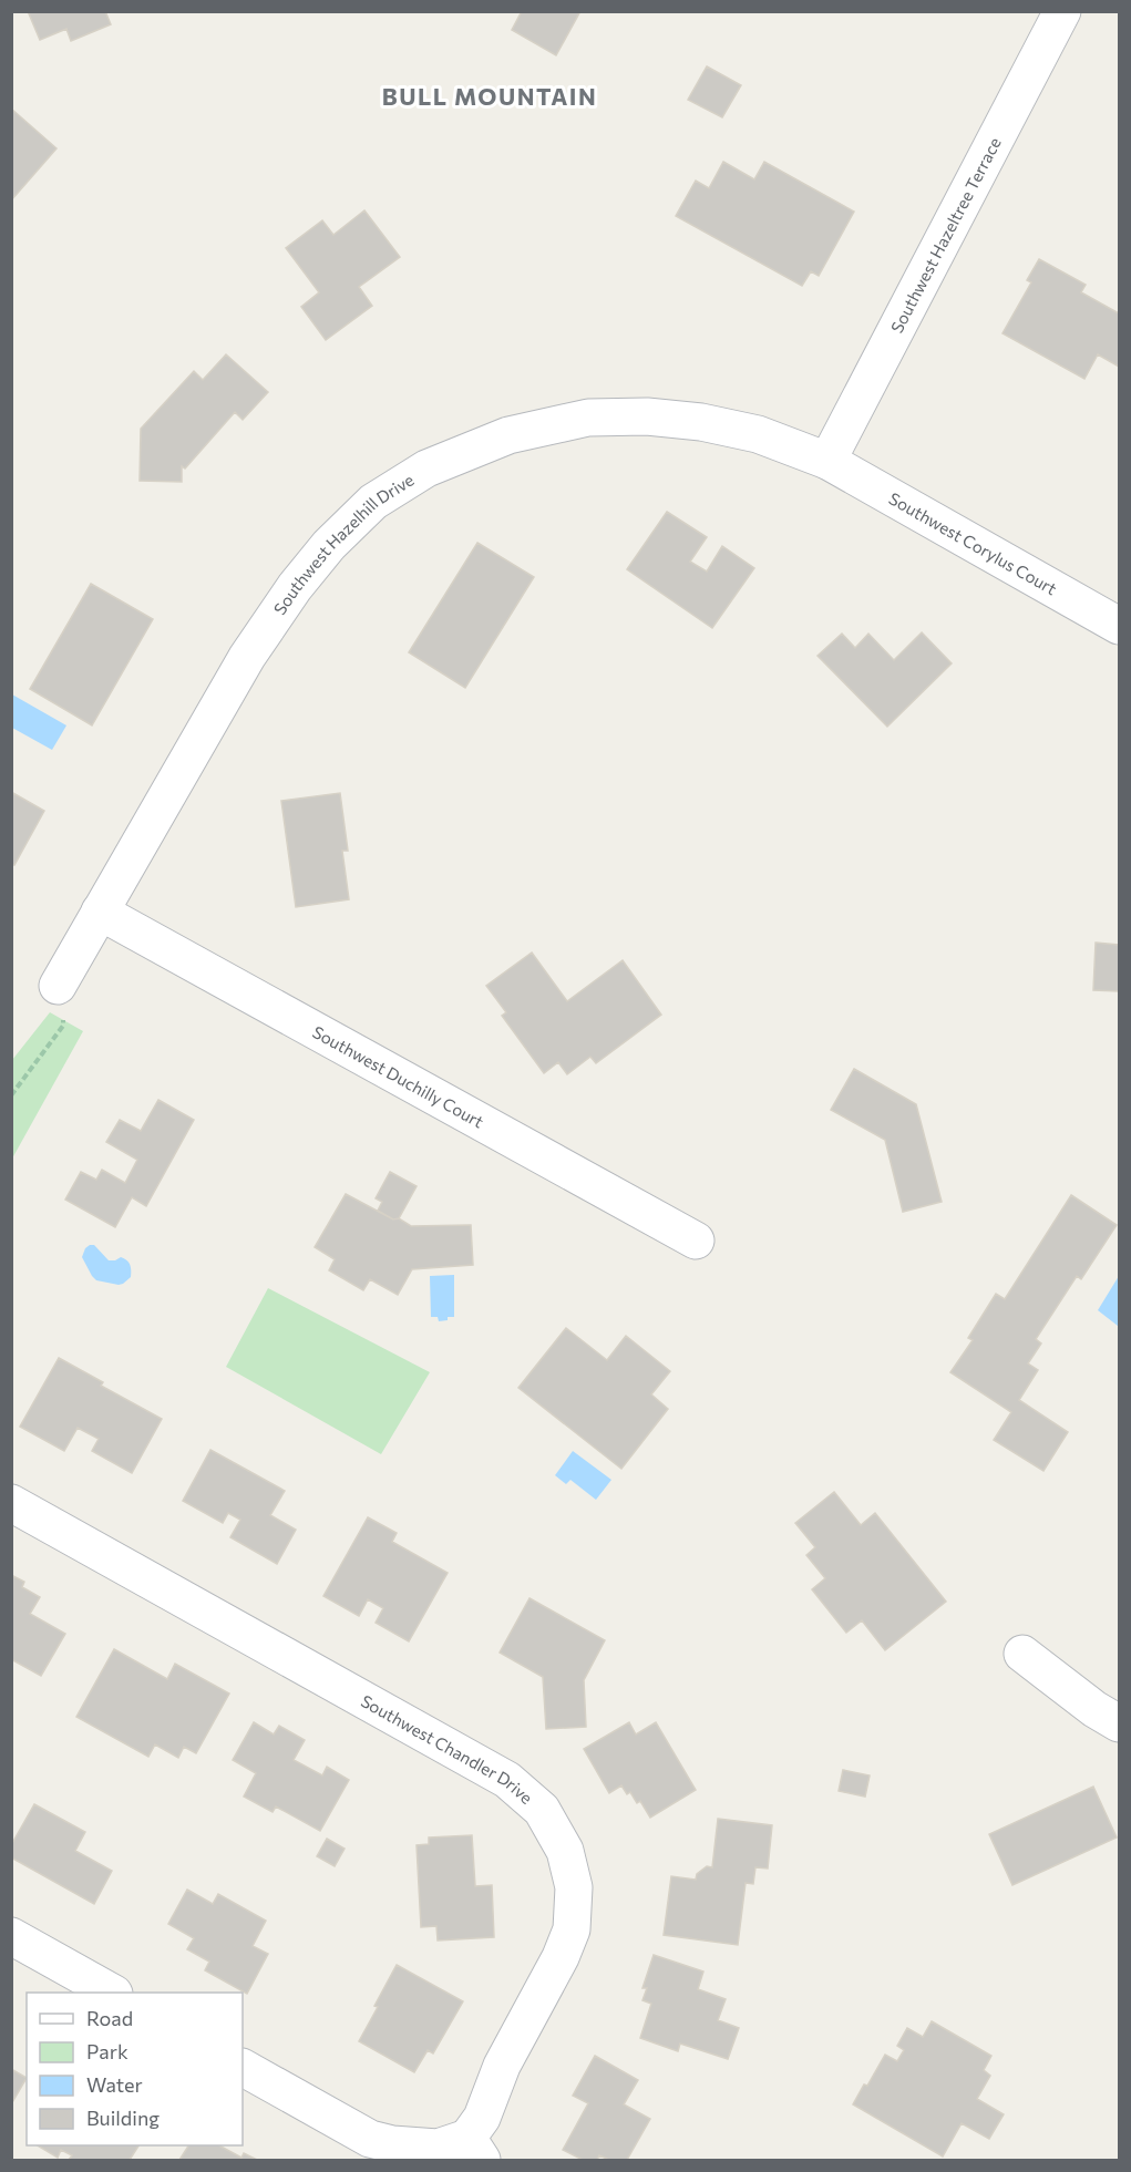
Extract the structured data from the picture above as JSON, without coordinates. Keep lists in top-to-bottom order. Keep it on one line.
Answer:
{"streets":{"street":["Southwest Hazeltree Terrace","Southwest Corylus Court","Southwest Hazelhill Drive","Southwest Duchilly Court","Southwest Chandler Drive"]},"crossings":[["Southwest Hazeltree Terrace","Southwest Corylus Court"],["Southwest Hazeltree Terrace","Southwest Hazelhill Drive"],["Southwest Corylus Court","Southwest Hazelhill Drive"],["Southwest Hazelhill Drive","Southwest Duchilly Court"]],"districts":["BULL MOUNTAIN"],"legend":["Road","Park","Water","Building"]}
